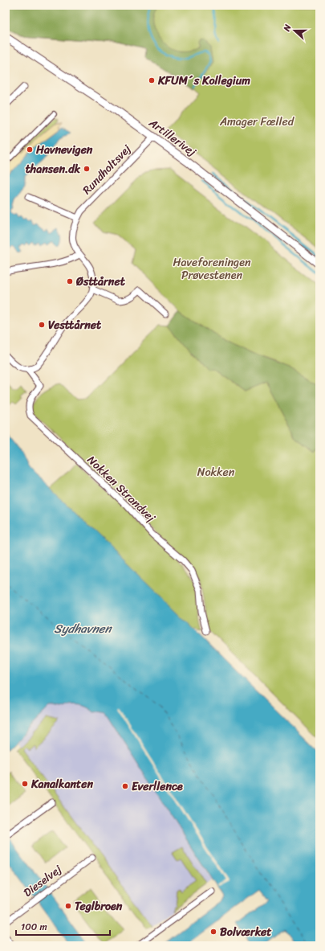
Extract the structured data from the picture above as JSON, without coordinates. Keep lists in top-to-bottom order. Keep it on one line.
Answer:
{"streets":{"street":["Artillerivej","Rundholtsvej","Nokken Strandvej","Dieselvej"]},"crossings":[["Artillerivej","Rundholtsvej"]],"water":["Sydhavnen"],"parks":["Amager Fælled","Haveforeningen Prøvestenen","Nokken"],"places":["KFUM´s Kollegium","Havnevigen","thansen.dk","Østtårnet","Vesttårnet","Kanalkanten","Everllence","Teglbroen","Bolværket"],"scale_bar":"100 m","north":"left"}
